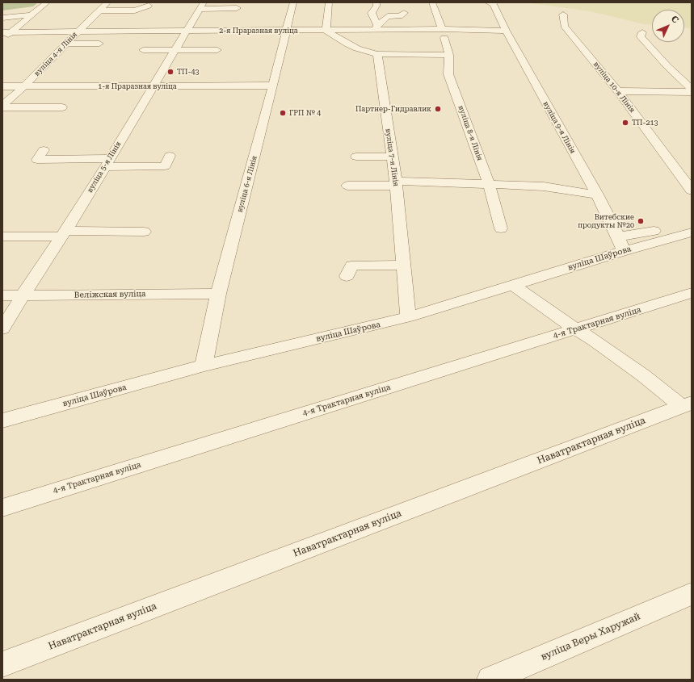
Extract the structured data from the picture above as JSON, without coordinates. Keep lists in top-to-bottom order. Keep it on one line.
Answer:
{"streets":{"street":["2-я Праразная вуліца","вуліца 4-я Лінія","1-я Праразная вуліца","вуліца 10-я Лінія","вуліца 9-я Лінія","вуліца 8-я Лінія","вуліца 7-я Лінія","вуліца 5-я Лінія","вуліца 6-я Лінія","вуліца Шаўрова","Веліжская вуліца","4-я Трактарная вуліца","Наватрактарная вуліца","вуліца Веры Харужай"]},"crossings":[["2-я Праразная вуліца","вуліца 4-я Лінія"],["2-я Праразная вуліца","вуліца 9-я Лінія"],["2-я Праразная вуліца","вуліца 8-я Лінія"],["2-я Праразная вуліца","вуліца 5-я Лінія"],["2-я Праразная вуліца","вуліца 6-я Лінія"],["вуліца 4-я Лінія","1-я Праразная вуліца"],["1-я Праразная вуліца","вуліца 5-я Лінія"],["1-я Праразная вуліца","вуліца 6-я Лінія"],["вуліца 9-я Лінія","вуліца Шаўрова"],["вуліца 7-я Лінія","вуліца Шаўрова"],["вуліца 5-я Лінія","Веліжская вуліца"],["вуліца 6-я Лінія","вуліца Шаўрова"],["вуліца 6-я Лінія","Веліжская вуліца"]],"places":["ТП-43","Партнер-Гидравлик","ГРП № 4","ТП-213","Витебские продукты №20"],"north":"top right"}
